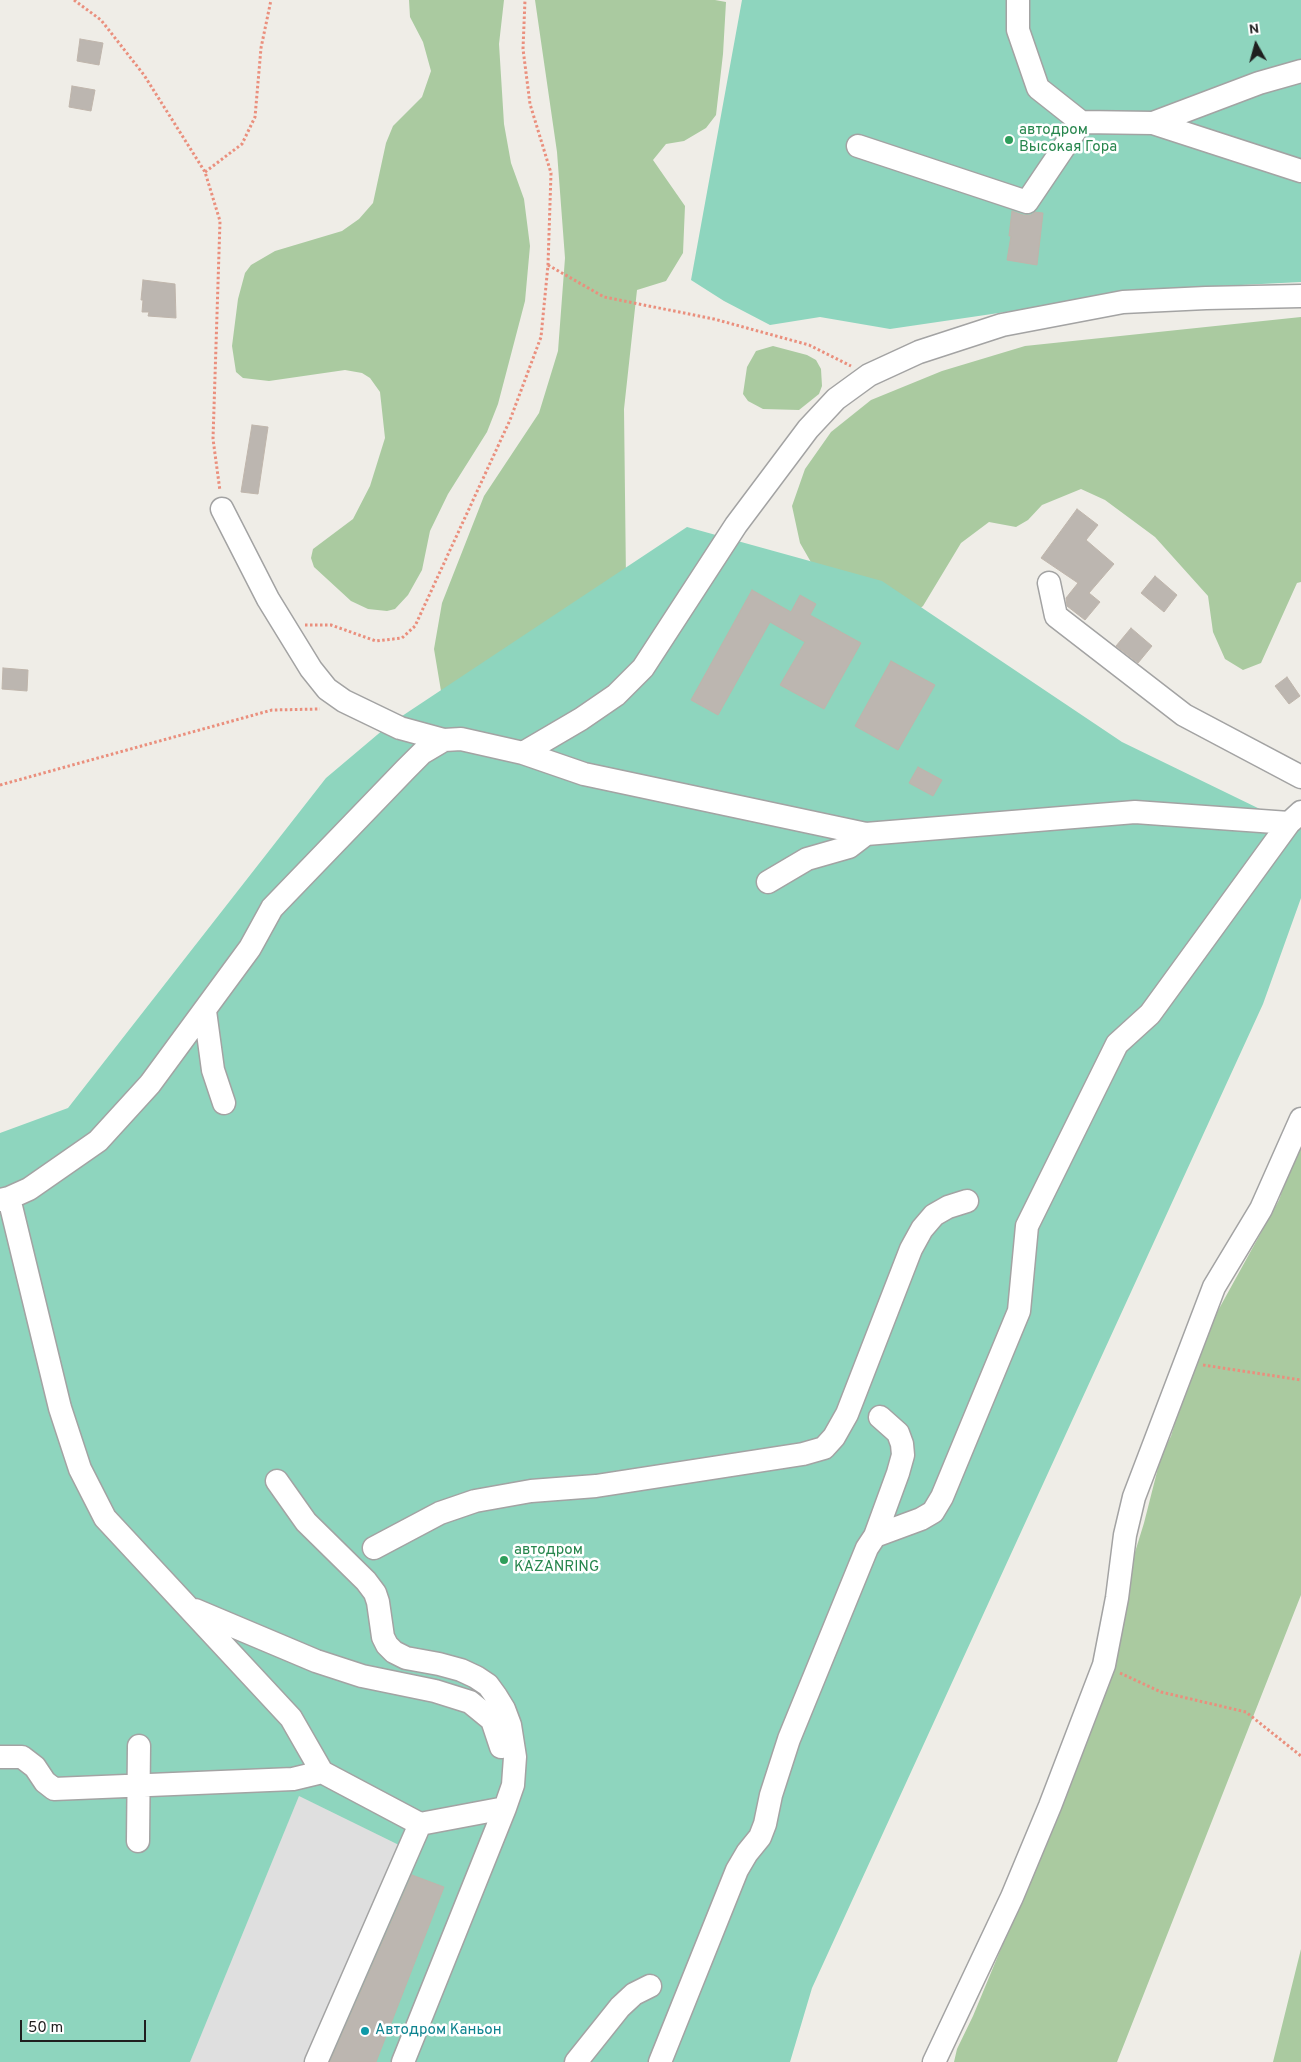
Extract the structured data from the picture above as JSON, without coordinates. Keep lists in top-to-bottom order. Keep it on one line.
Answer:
{"places":["автодром Высокая Гора","автодром KAZANRING","Автодром Каньон"],"scale_bar":"50 m","north":"top"}
